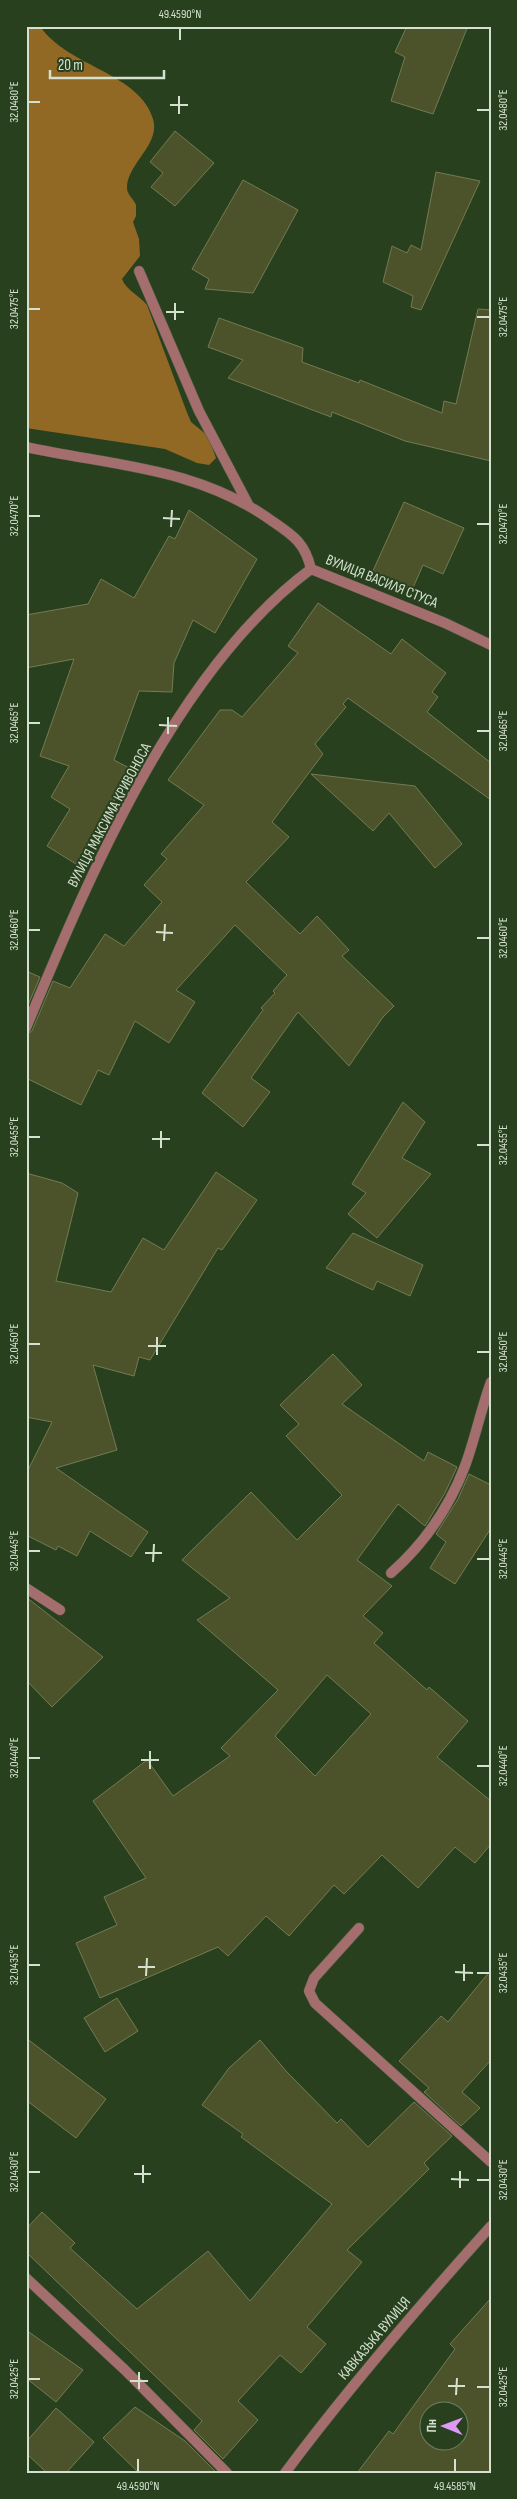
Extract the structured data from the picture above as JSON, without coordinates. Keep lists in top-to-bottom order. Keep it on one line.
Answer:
{"streets":{"street":["ВУЛИЦЯ ВАСИЛЯ СТУСА","ВУЛИЦЯ МАКСИМА КРИВОНОСА","КАВКАЗЬКА ВУЛИЦЯ"]},"crossings":[["ВУЛИЦЯ ВАСИЛЯ СТУСА","ВУЛИЦЯ МАКСИМА КРИВОНОСА"]],"scale_bar":"20 m","north":"left","coordinates":["49.4590°N","32.0480°E","32.0475°E","32.0470°E","32.0465°E","32.0460°E","32.0455°E","32.0450°E","32.0445°E","32.0440°E","32.0435°E","32.0430°E","32.0425°E","49.4585°N"]}
